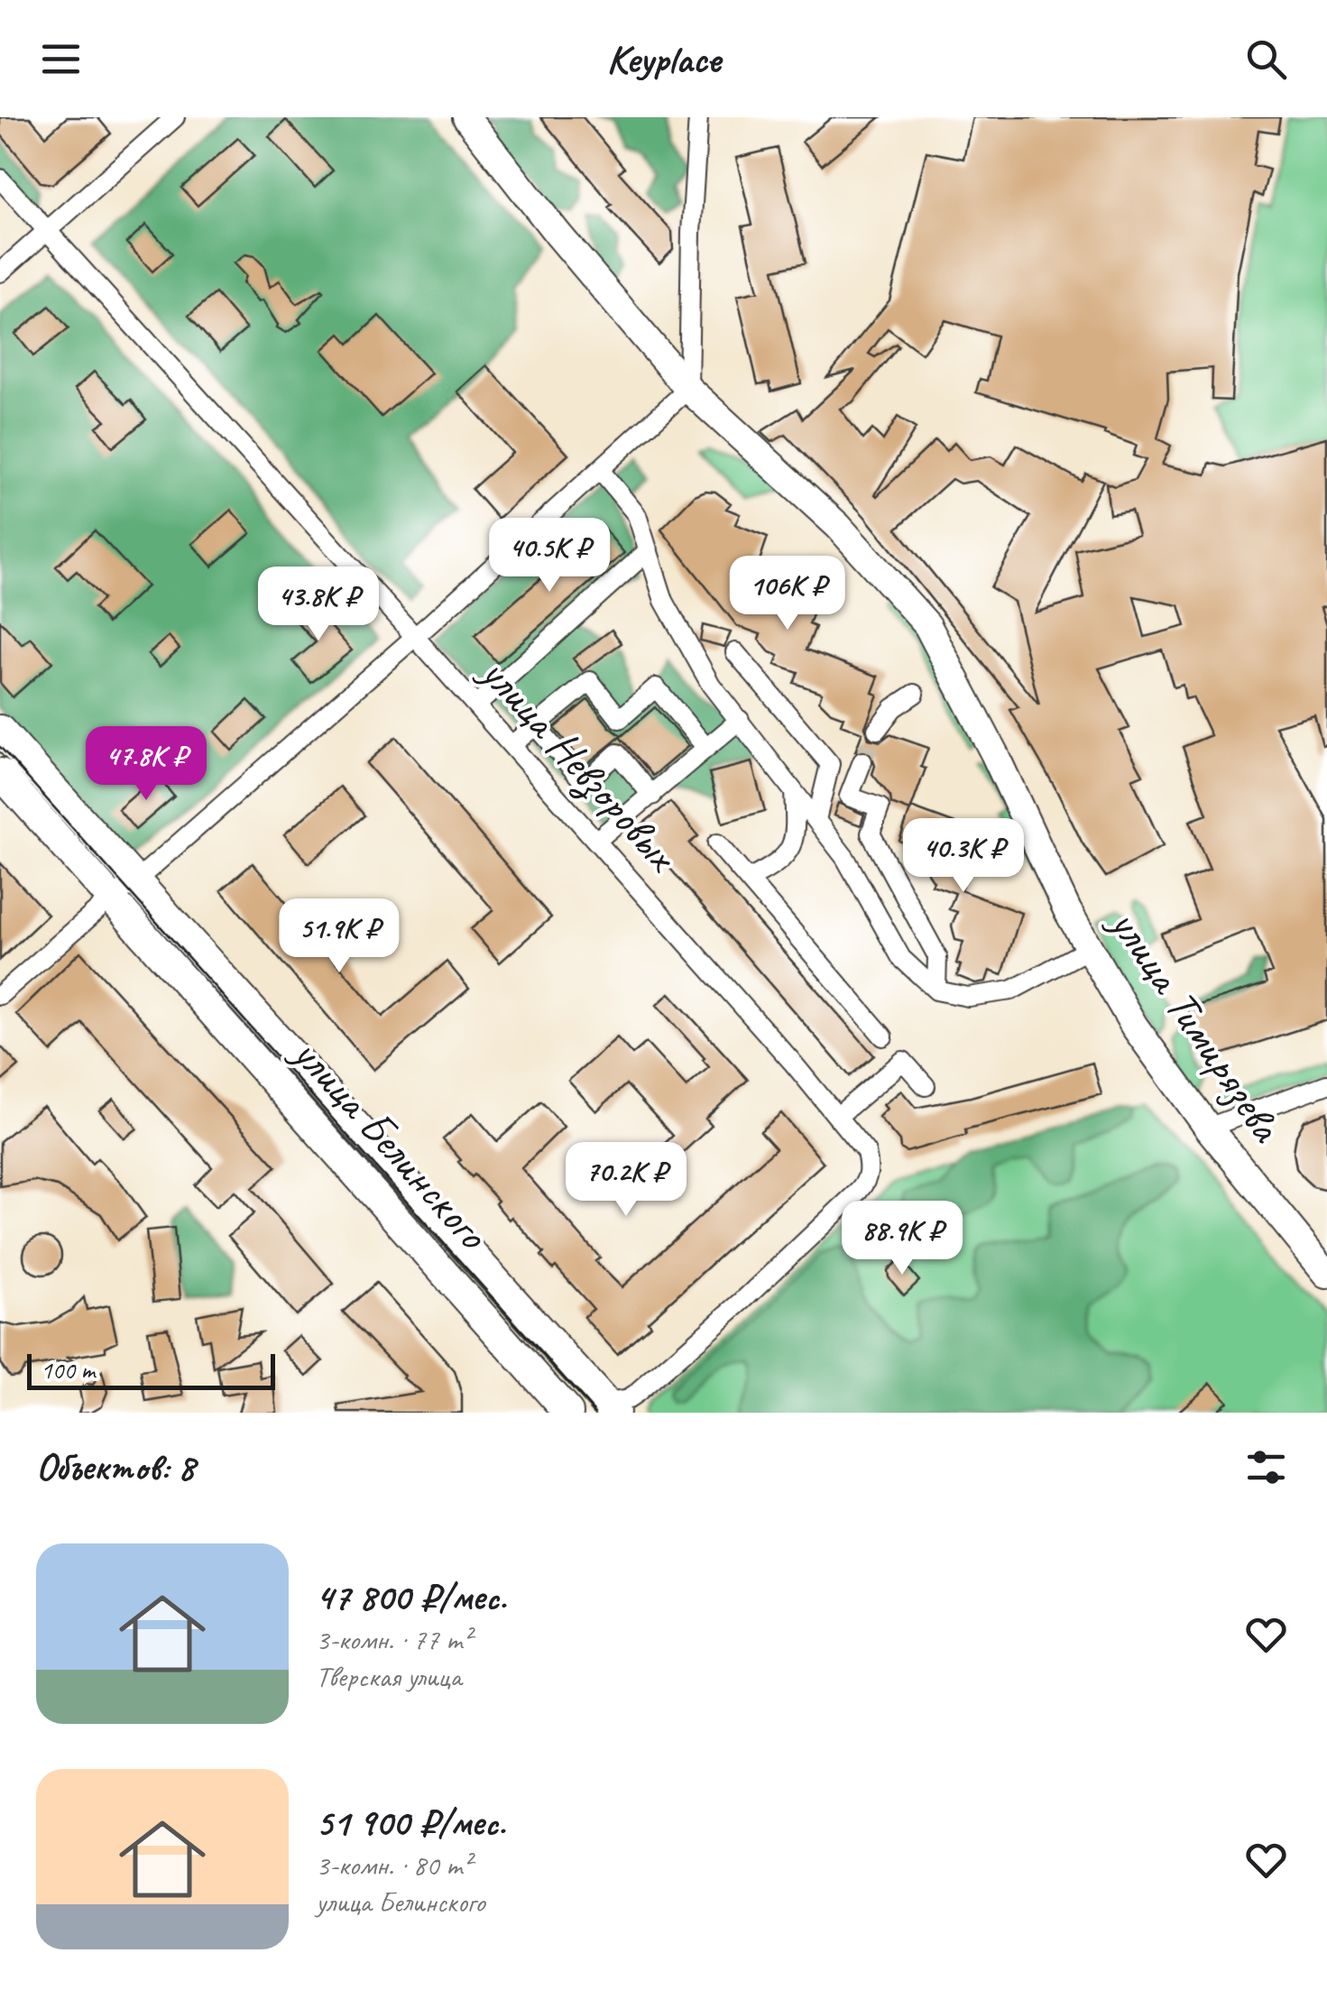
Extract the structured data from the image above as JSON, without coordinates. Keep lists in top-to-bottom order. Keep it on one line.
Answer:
{"streets":{"main road":["улица Белинского"],"street":["улица Невзоровых","улица Тимирязева"]},"crossings":[["улица Невзоровых","улица Белинского"]],"scale_bar":"100 m","page":{"header":"Keyplace","price":["40.5K ₽","106K ₽","43.8K ₽","47.8K ₽","40.3K ₽","51.9K ₽","70.2K ₽","88.9K ₽"],"scale":"100 m","heading":"Объектов: 8","list":[{"name":"47 800 ₽/мес.","note":"3-комн. · 77 m² · Тверская улица"},{"name":"51 900 ₽/мес.","note":"3-комн. · 80 m² · улица Белинского"}]}}
